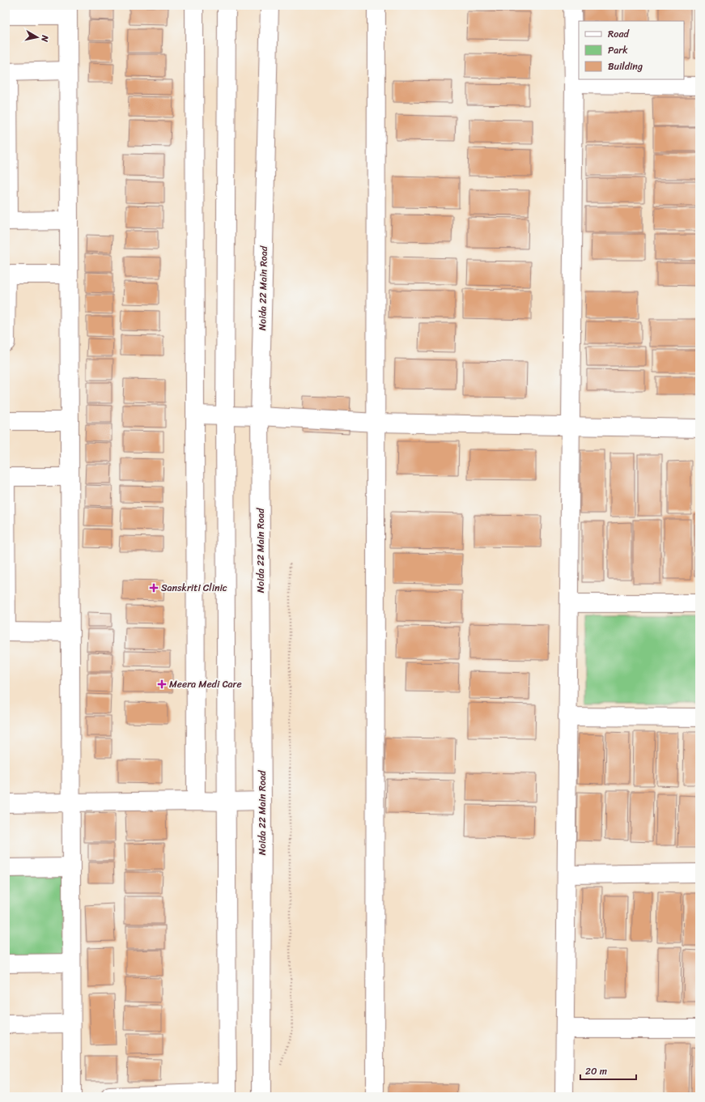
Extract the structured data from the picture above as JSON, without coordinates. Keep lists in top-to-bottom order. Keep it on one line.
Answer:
{"streets":{"street":["Noida 22 Main Road"]},"places":{"health":["Sanskriti Clinic","Meera Medi Care"]},"legend":["Road","Park","Building"],"scale_bar":"20 m","north":"right"}
